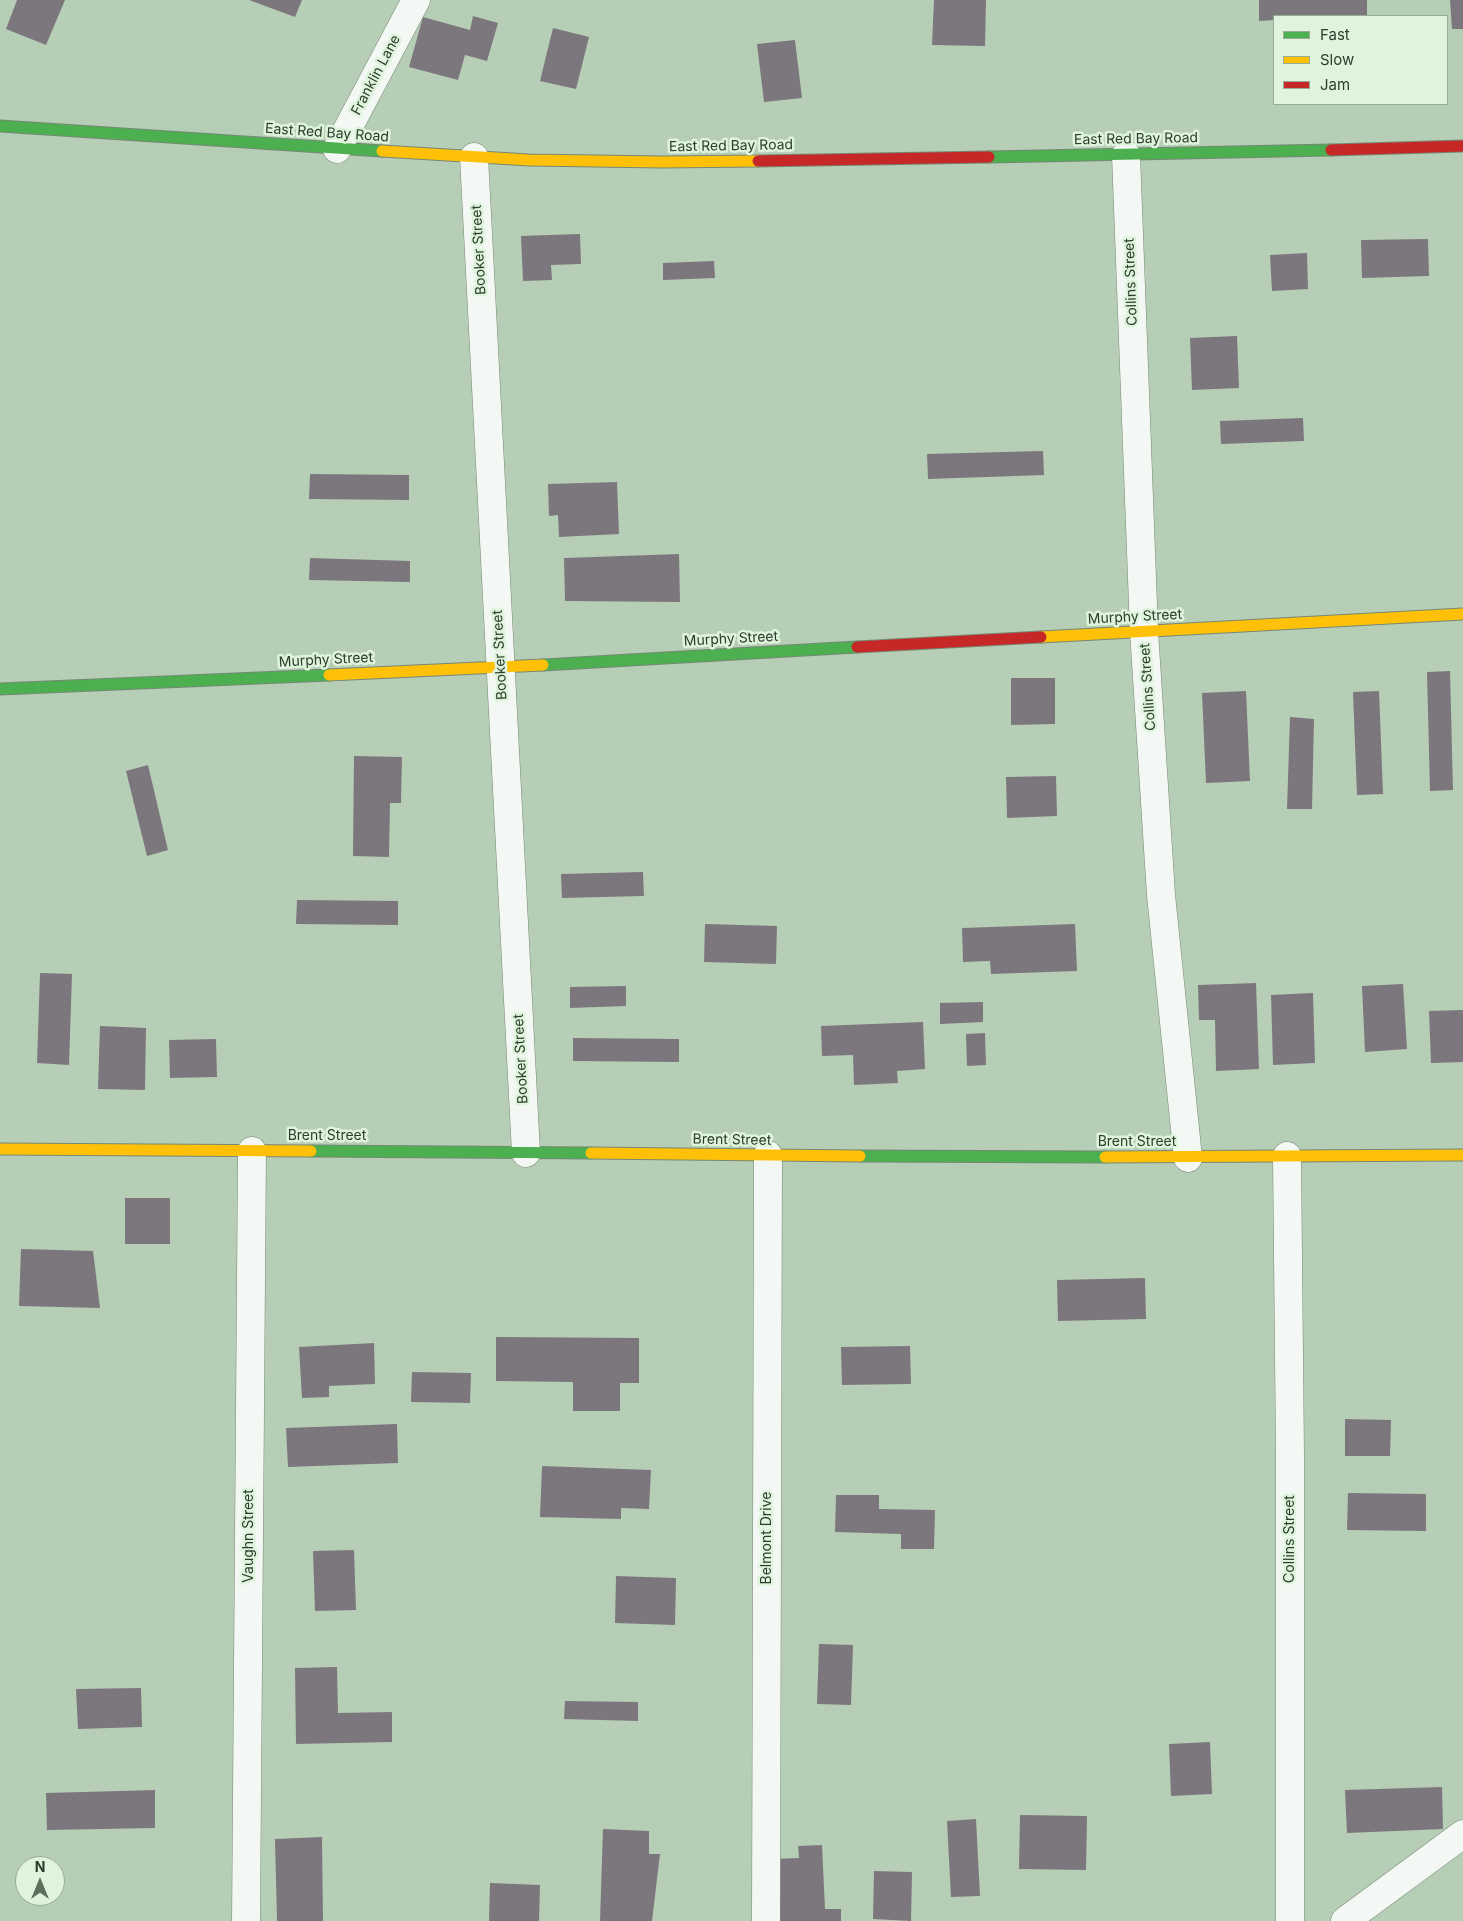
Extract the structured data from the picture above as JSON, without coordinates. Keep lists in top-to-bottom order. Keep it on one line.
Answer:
{"streets":{"street":["Franklin Lane","East Red Bay Road","Booker Street","Collins Street","Murphy Street","Brent Street","Vaughn Street","Belmont Drive"]},"crossings":[["Franklin Lane","East Red Bay Road"],["East Red Bay Road","Booker Street"],["East Red Bay Road","Collins Street"],["Booker Street","Murphy Street"],["Booker Street","Brent Street"],["Collins Street","Murphy Street"],["Collins Street","Brent Street"],["Brent Street","Vaughn Street"],["Brent Street","Belmont Drive"]],"legend":["Fast","Slow","Jam"],"north":"top"}
